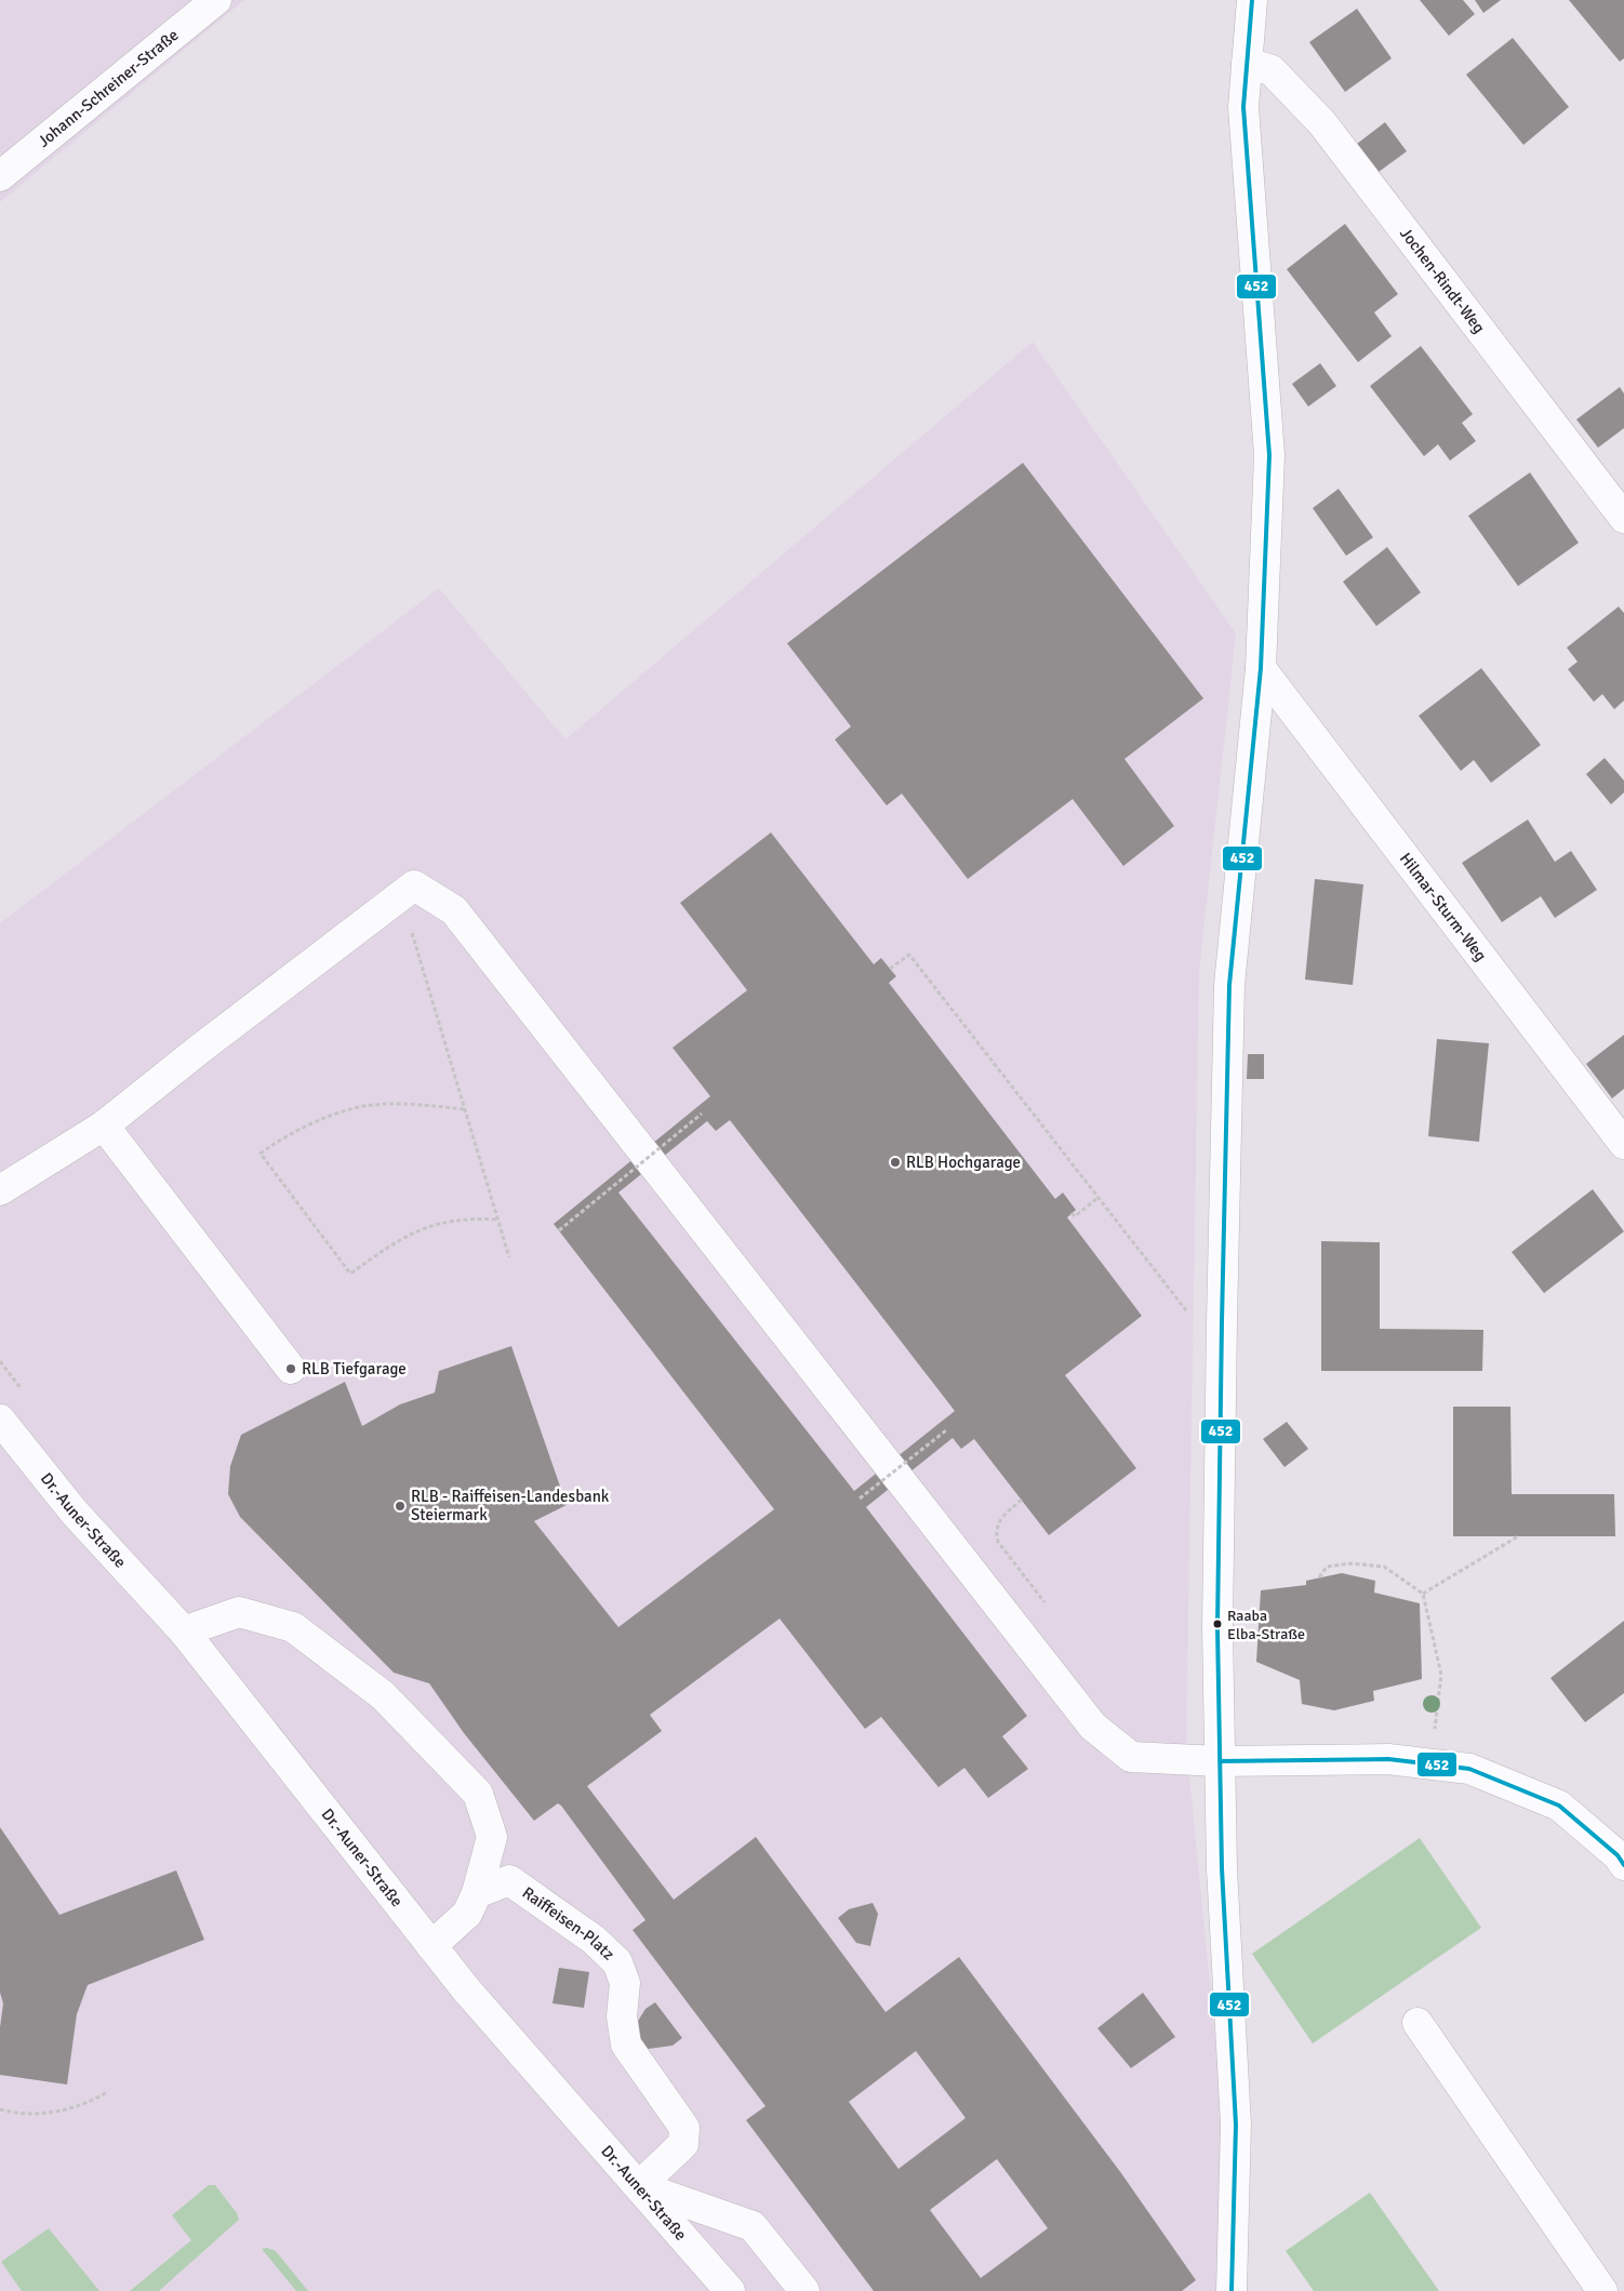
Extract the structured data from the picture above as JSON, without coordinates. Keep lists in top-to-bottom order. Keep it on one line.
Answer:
{"streets":{"street":["Johann-Schreiner-Straße","Jochen-Rindt-Weg","Hilmar-Sturm-Weg","Dr.-Auner-Straße","Raiffeisen-Platz"]},"crossings":[["Dr.-Auner-Straße","Raiffeisen-Platz"]],"places":["RLB Hochgarage","RLB Tiefgarage","RLB - Raiffeisen-Landesbank Steiermark","Raaba Elba-Straße"],"lines":["transit line 452"]}
